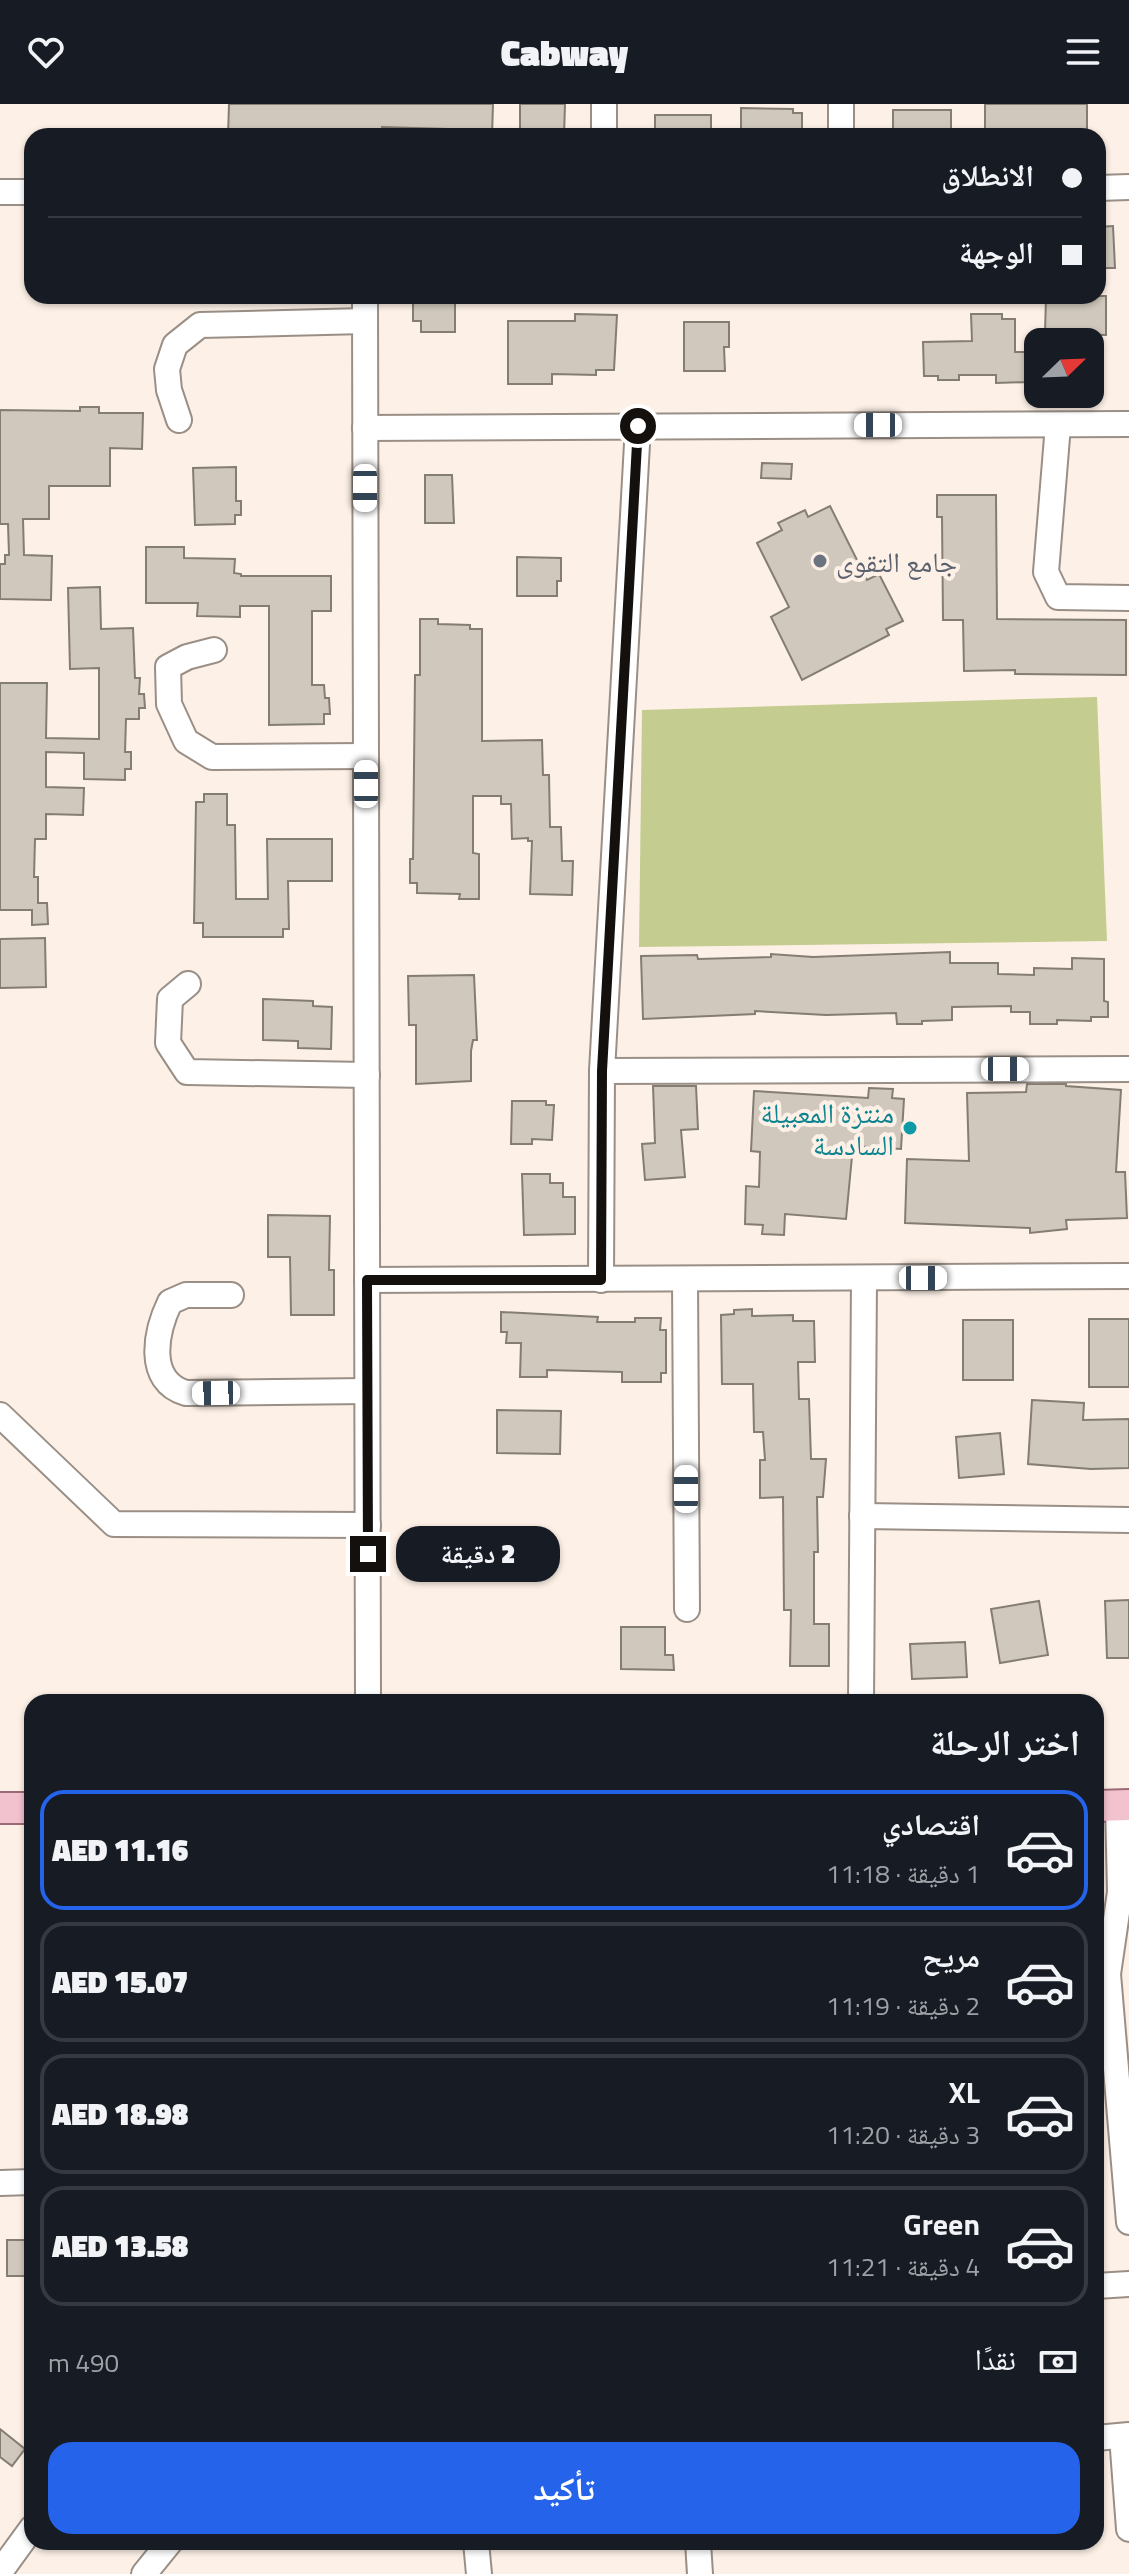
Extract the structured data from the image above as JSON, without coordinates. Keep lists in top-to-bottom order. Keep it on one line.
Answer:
{"places":["جامع التقوى","منتزة المعبيلة السادسة"],"north":"top right","page":{"header":"Cabway","banner":["الانطلاق","الوجهة"],"bubble":"2 دقيقة","heading":"اختر الرحلة","list":[{"name":"اقتصادي","note":"1 دقيقة · 11:18","value":"AED 11.16"},{"name":"مريح","note":"2 دقيقة · 11:19","value":"AED 15.07"},{"name":"XL","note":"3 دقيقة · 11:20","value":"AED 18.98"},{"name":"Green","note":"4 دقيقة · 11:21","value":"AED 13.58"}],"pay":["نقدًا","490 m"],"buttons":"تأكيد"}}
